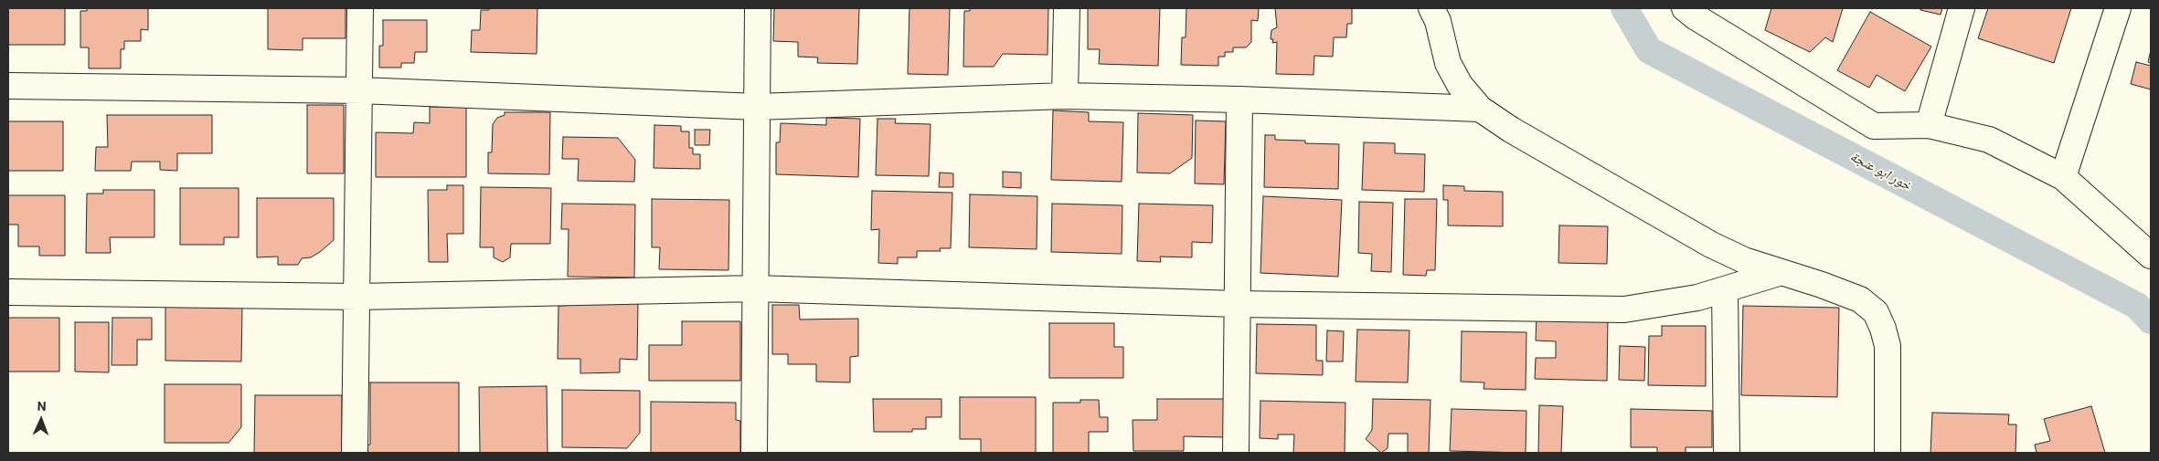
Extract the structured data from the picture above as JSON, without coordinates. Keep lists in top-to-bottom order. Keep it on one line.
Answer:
{"water":["خور ابو عنجة"],"north":"top"}
